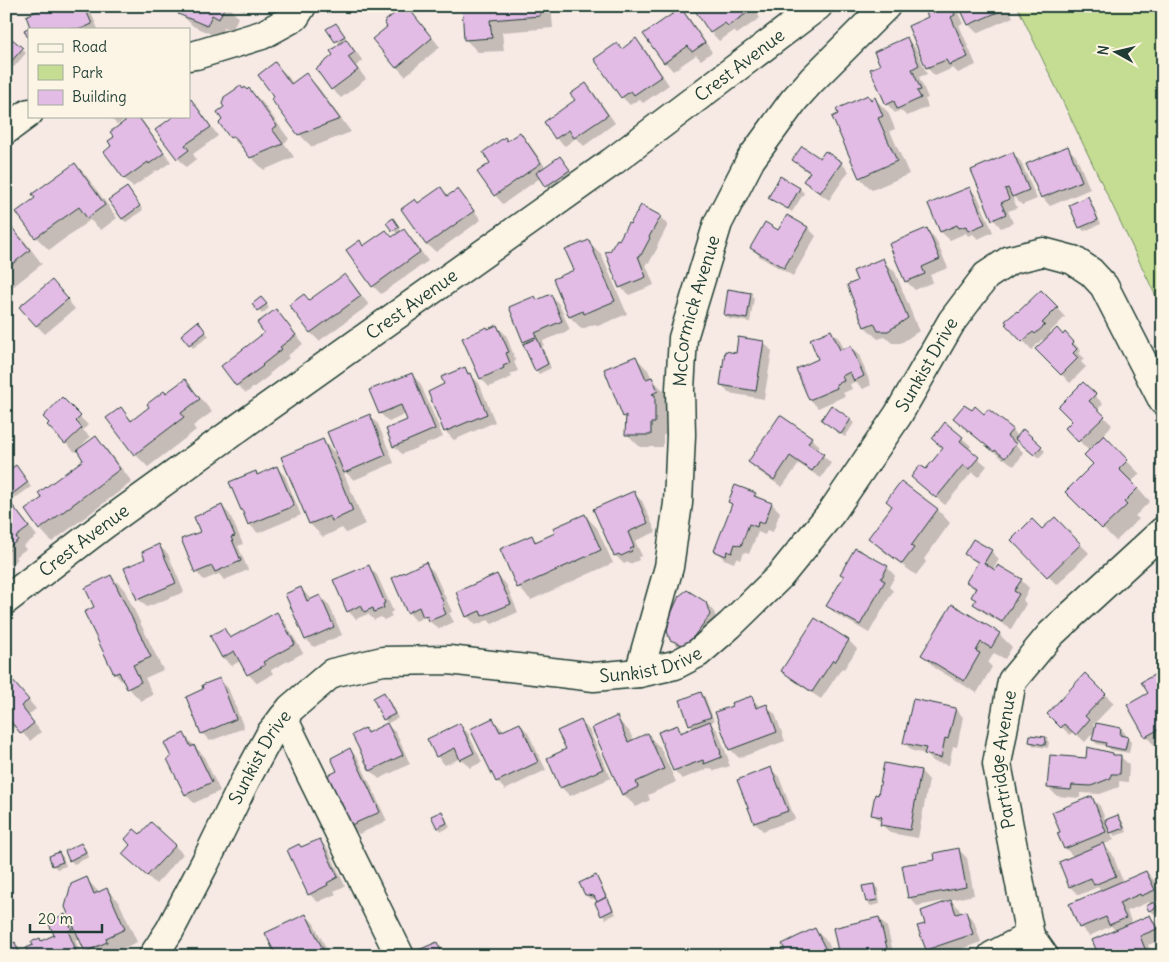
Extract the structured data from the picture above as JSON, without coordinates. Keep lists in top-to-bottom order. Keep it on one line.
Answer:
{"streets":{"street":["Crest Avenue","McCormick Avenue","Sunkist Drive","Partridge Avenue"]},"crossings":[["McCormick Avenue","Sunkist Drive"]],"legend":["Road","Park","Building"],"scale_bar":"20 m","north":"left"}
